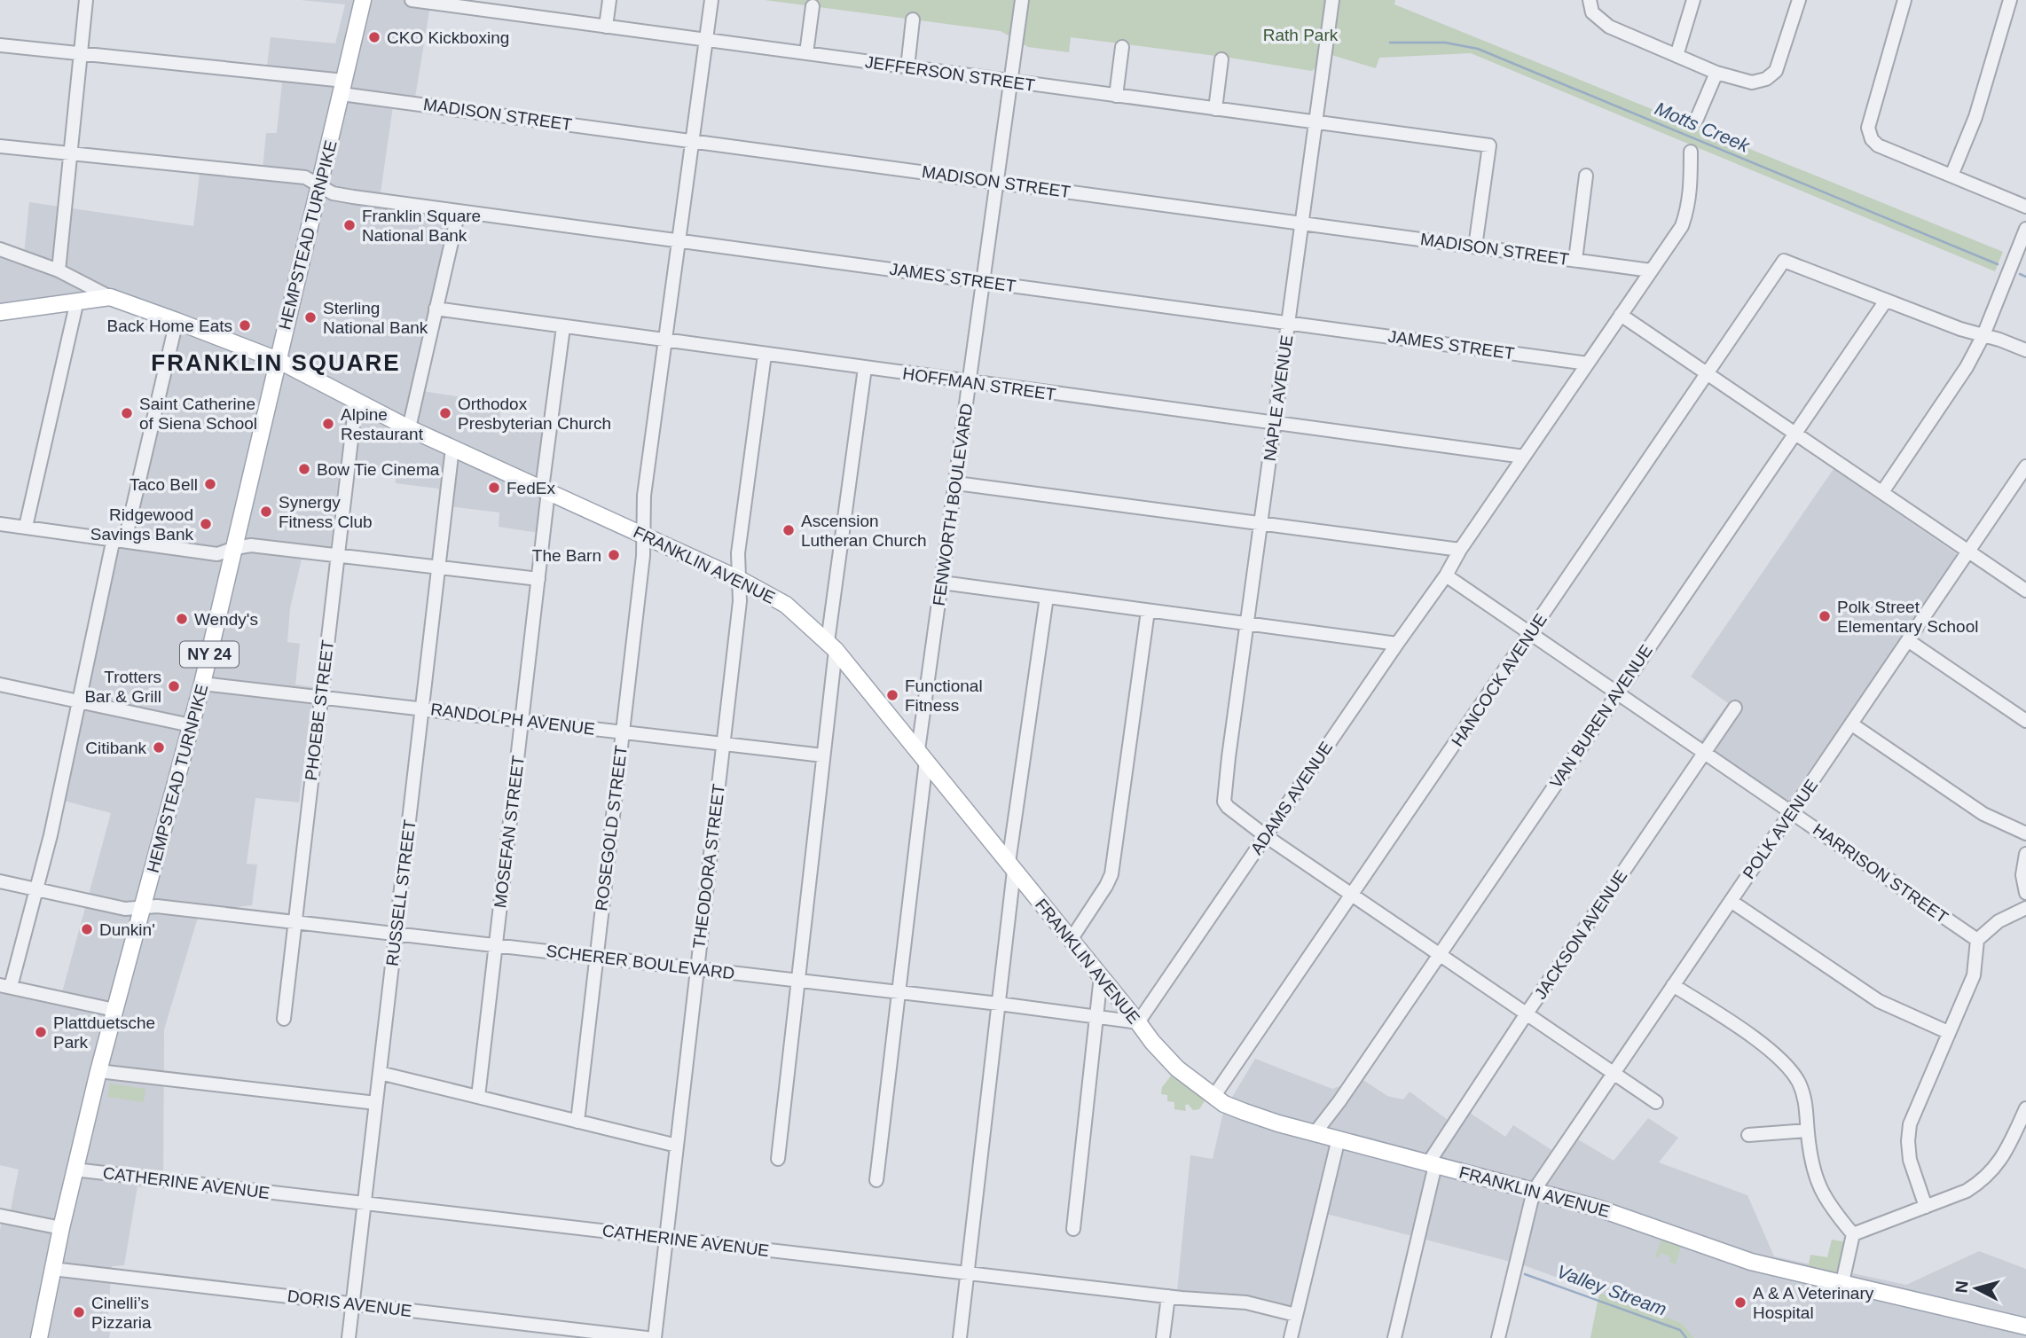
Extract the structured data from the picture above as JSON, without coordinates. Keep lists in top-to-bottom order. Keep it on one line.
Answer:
{"streets":{"main road":["HEMPSTEAD TURNPIKE","FRANKLIN AVENUE","NY 24"],"street":["JEFFERSON STREET","MADISON STREET","JAMES STREET","HOFFMAN STREET","NAPLE AVENUE","FENWORTH BOULEVARD","HANCOCK AVENUE","PHOEBE STREET","VAN BUREN AVENUE","RANDOLPH AVENUE","ADAMS AVENUE","ROSEGOLD STREET","POLK AVENUE","MOSEFAN STREET","THEODORA STREET","HARRISON STREET","RUSSELL STREET","JACKSON AVENUE","SCHERER BOULEVARD","CATHERINE AVENUE","DORIS AVENUE"]},"crossings":[["JEFFERSON STREET","MADISON STREET"],["JEFFERSON STREET","NAPLE AVENUE"],["JEFFERSON STREET","FENWORTH BOULEVARD"],["JEFFERSON STREET","ROSEGOLD STREET"],["MADISON STREET","HEMPSTEAD TURNPIKE"],["MADISON STREET","NAPLE AVENUE"],["MADISON STREET","FENWORTH BOULEVARD"],["MADISON STREET","ROSEGOLD STREET"],["HEMPSTEAD TURNPIKE","JAMES STREET"],["HEMPSTEAD TURNPIKE","FRANKLIN AVENUE"],["HEMPSTEAD TURNPIKE","RANDOLPH AVENUE"],["HEMPSTEAD TURNPIKE","SCHERER BOULEVARD"],["HEMPSTEAD TURNPIKE","CATHERINE AVENUE"],["HEMPSTEAD TURNPIKE","DORIS AVENUE"],["JAMES STREET","NAPLE AVENUE"],["JAMES STREET","FENWORTH BOULEVARD"],["JAMES STREET","ROSEGOLD STREET"],["HOFFMAN STREET","NAPLE AVENUE"],["HOFFMAN STREET","FENWORTH BOULEVARD"],["HOFFMAN STREET","ROSEGOLD STREET"],["HOFFMAN STREET","MOSEFAN STREET"],["HOFFMAN STREET","THEODORA STREET"],["NAPLE AVENUE","ADAMS AVENUE"],["FENWORTH BOULEVARD","FRANKLIN AVENUE"],["FENWORTH BOULEVARD","SCHERER BOULEVARD"],["FRANKLIN AVENUE","HANCOCK AVENUE"],["FRANKLIN AVENUE","PHOEBE STREET"],["FRANKLIN AVENUE","VAN BUREN AVENUE"],["FRANKLIN AVENUE","ADAMS AVENUE"],["FRANKLIN AVENUE","ROSEGOLD STREET"],["FRANKLIN AVENUE","POLK AVENUE"],["FRANKLIN AVENUE","MOSEFAN STREET"],["FRANKLIN AVENUE","THEODORA STREET"],["FRANKLIN AVENUE","RUSSELL STREET"],["FRANKLIN AVENUE","JACKSON AVENUE"],["FRANKLIN AVENUE","SCHERER BOULEVARD"],["HANCOCK AVENUE","VAN BUREN AVENUE"],["HANCOCK AVENUE","HARRISON STREET"],["PHOEBE STREET","RANDOLPH AVENUE"],["PHOEBE STREET","SCHERER BOULEVARD"],["VAN BUREN AVENUE","HARRISON STREET"],["RANDOLPH AVENUE","ROSEGOLD STREET"],["RANDOLPH AVENUE","MOSEFAN STREET"],["RANDOLPH AVENUE","THEODORA STREET"],["RANDOLPH AVENUE","RUSSELL STREET"],["ADAMS AVENUE","HARRISON STREET"],["ADAMS AVENUE","SCHERER BOULEVARD"],["ROSEGOLD STREET","SCHERER BOULEVARD"],["POLK AVENUE","HARRISON STREET"],["MOSEFAN STREET","SCHERER BOULEVARD"],["THEODORA STREET","SCHERER BOULEVARD"],["THEODORA STREET","CATHERINE AVENUE"],["HARRISON STREET","JACKSON AVENUE"],["RUSSELL STREET","SCHERER BOULEVARD"],["RUSSELL STREET","CATHERINE AVENUE"],["RUSSELL STREET","DORIS AVENUE"]],"districts":["FRANKLIN SQUARE"],"water":["Motts Creek","Valley Stream"],"parks":["Rath Park"],"places":["CKO Kickboxing","Franklin Square National Bank","Sterling National Bank","Back Home Eats","Saint Catherine of Siena School","Orthodox Presbyterian Church","Alpine Restaurant","Bow Tie Cinema","Taco Bell","FedEx","Synergy Fitness Club","Ridgewood Savings Bank","Ascension Lutheran Church","The Barn","Polk Street Elementary School","Wendy's","Trotters Bar & Grill","Functional Fitness","Citibank","Dunkin'","Plattduetsche Park","A & A Veterinary Hospital","Cinelli’s Pizzaria"],"north":"left"}
